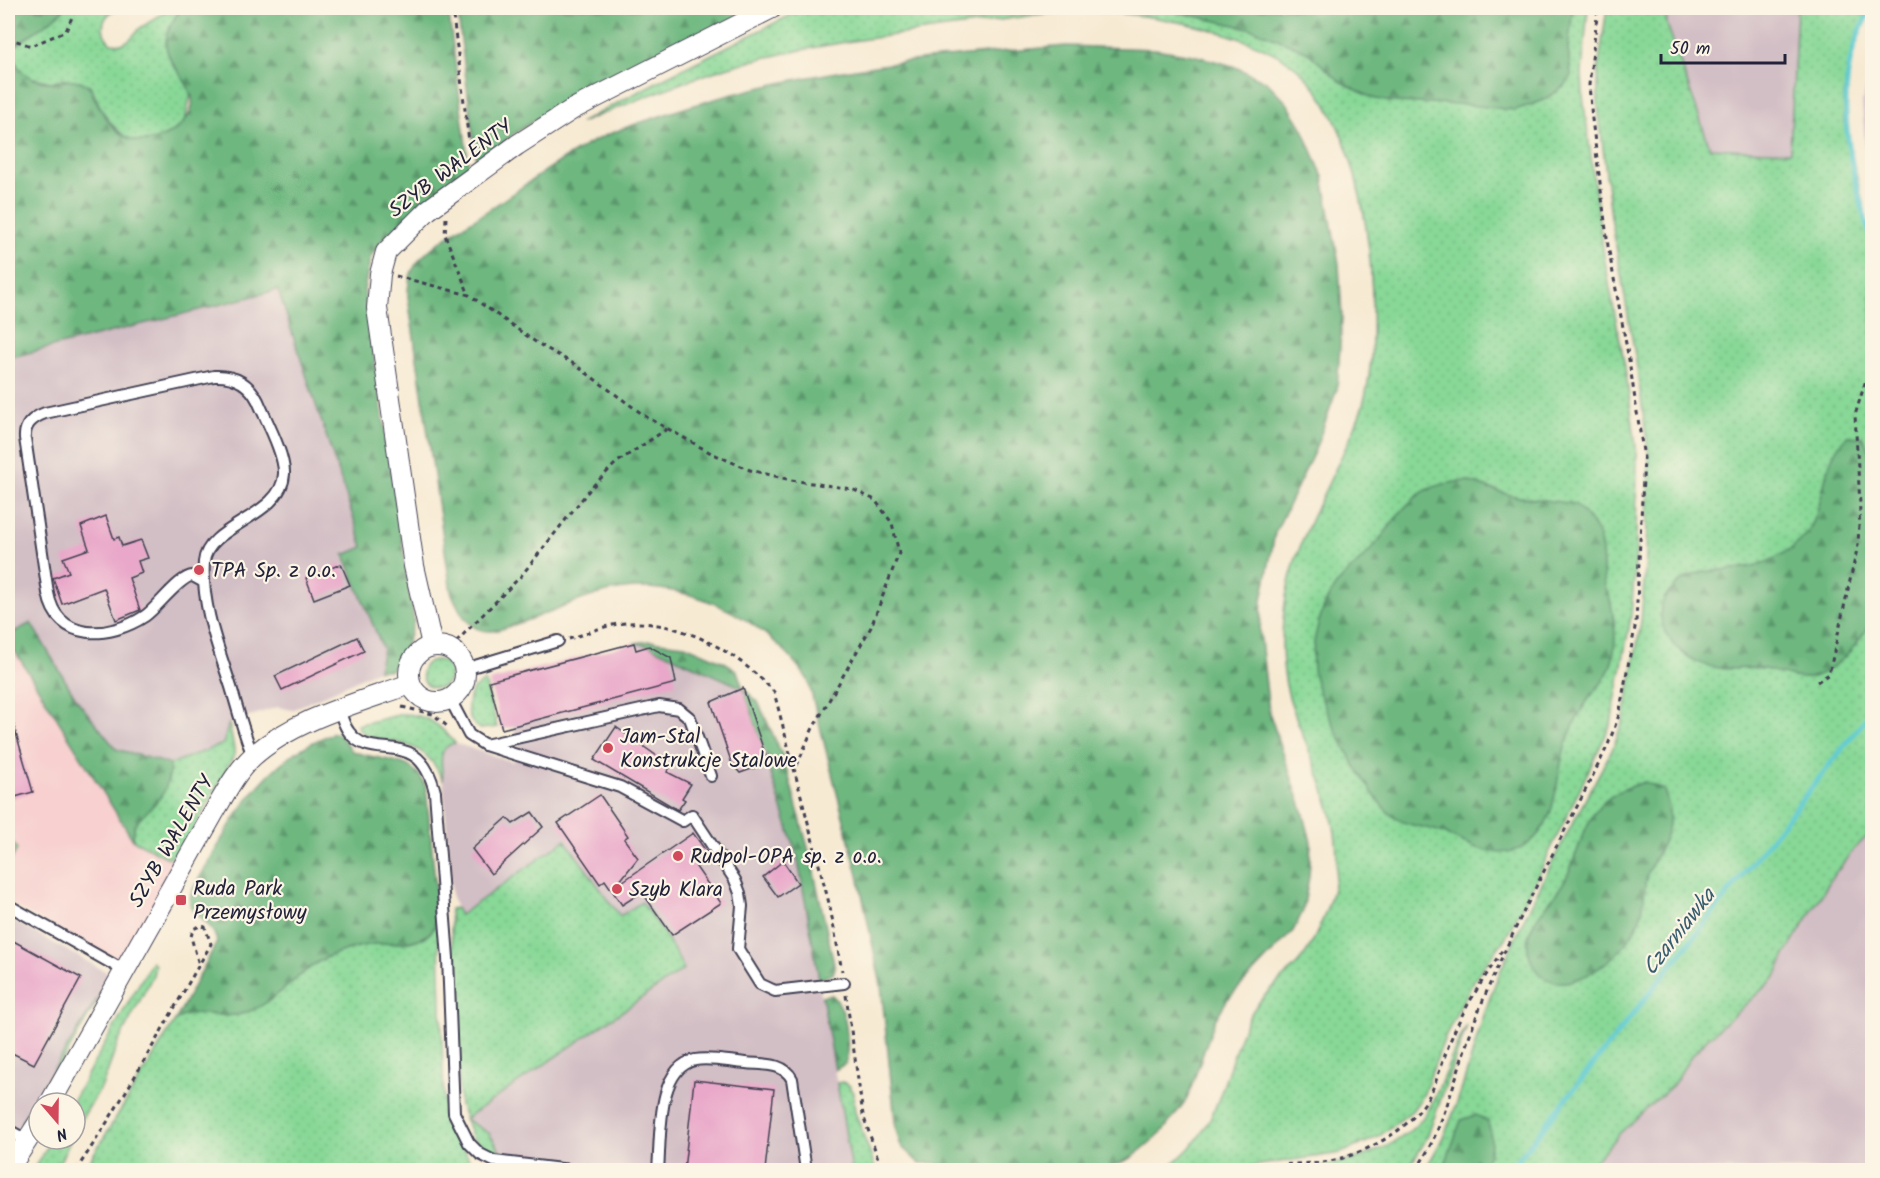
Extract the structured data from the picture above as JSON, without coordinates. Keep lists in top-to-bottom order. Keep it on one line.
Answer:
{"streets":{"street":["SZYB WALENTY"]},"water":["Czarniawka"],"places":{"other":["TPA Sp. z o.o.","Jam-Stal Konstrukcje Stalowe","Rudpol-OPA sp. z o.o.","Szyb Klara"],"transit":["Ruda Park Przemysłowy"]},"scale_bar":"50 m","north":"bottom"}
